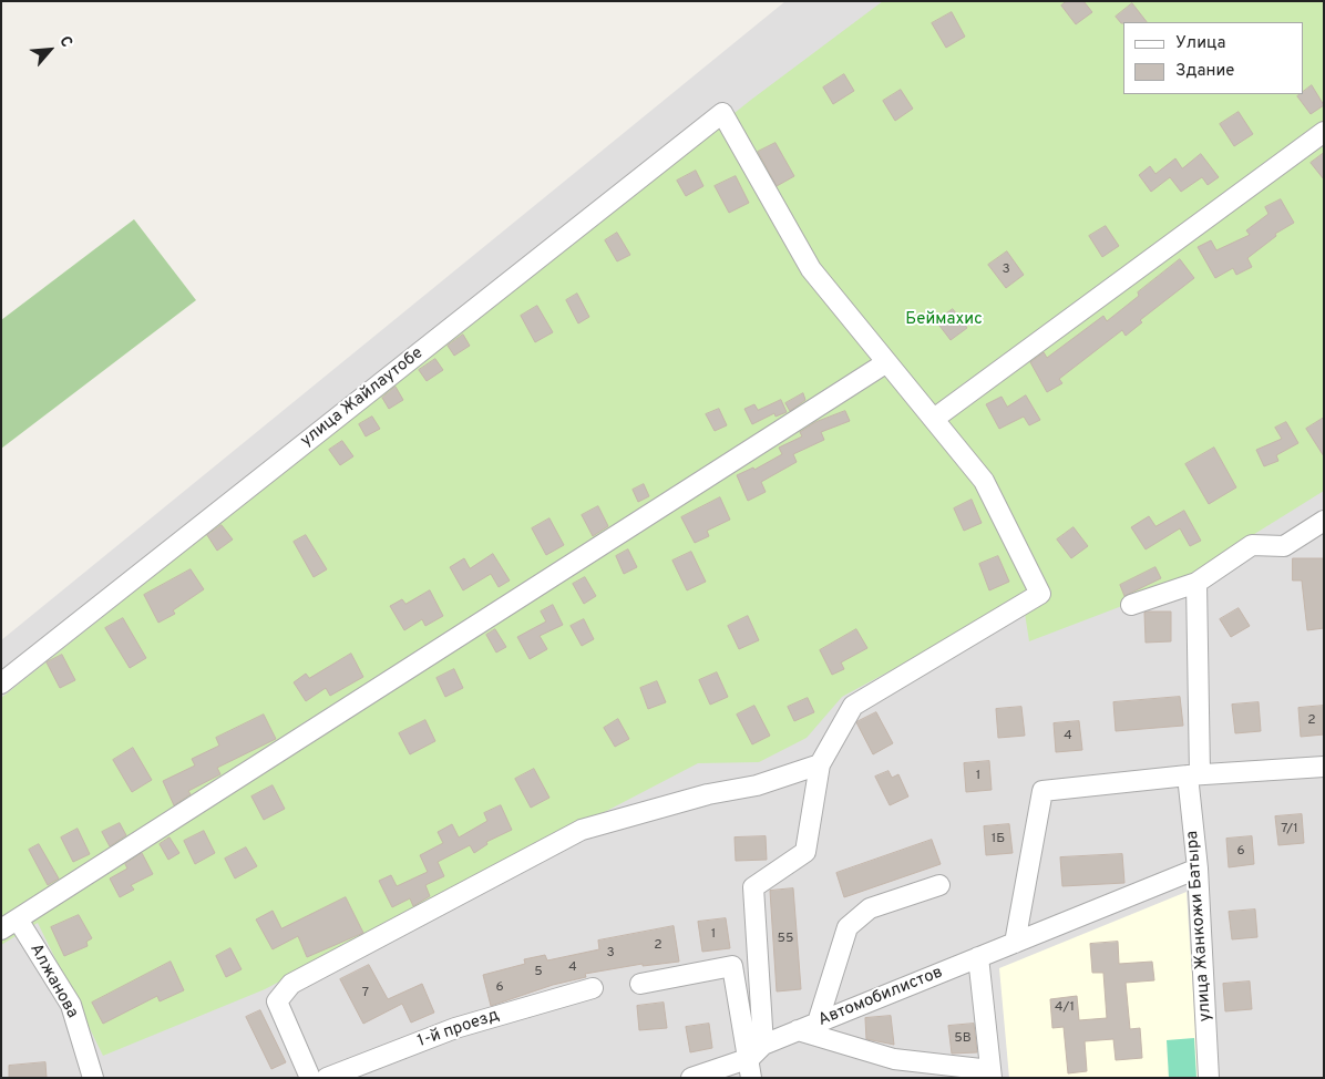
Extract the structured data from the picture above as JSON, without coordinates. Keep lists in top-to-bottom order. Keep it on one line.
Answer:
{"streets":{"street":["улица Жайлаутобе","улица Жанкожи Батыра","Алжанова","Автомобилистов","1-й проезд"]},"crossings":[["улица Жанкожи Батыра","Автомобилистов"]],"parks":["Беймахис"],"house_numbers":["3","2","4","1","7/1","1Б","6","1","55","2","3","4","5","6","7","4/1","5В"],"legend":["Улица","Здание"],"north":"top right"}
